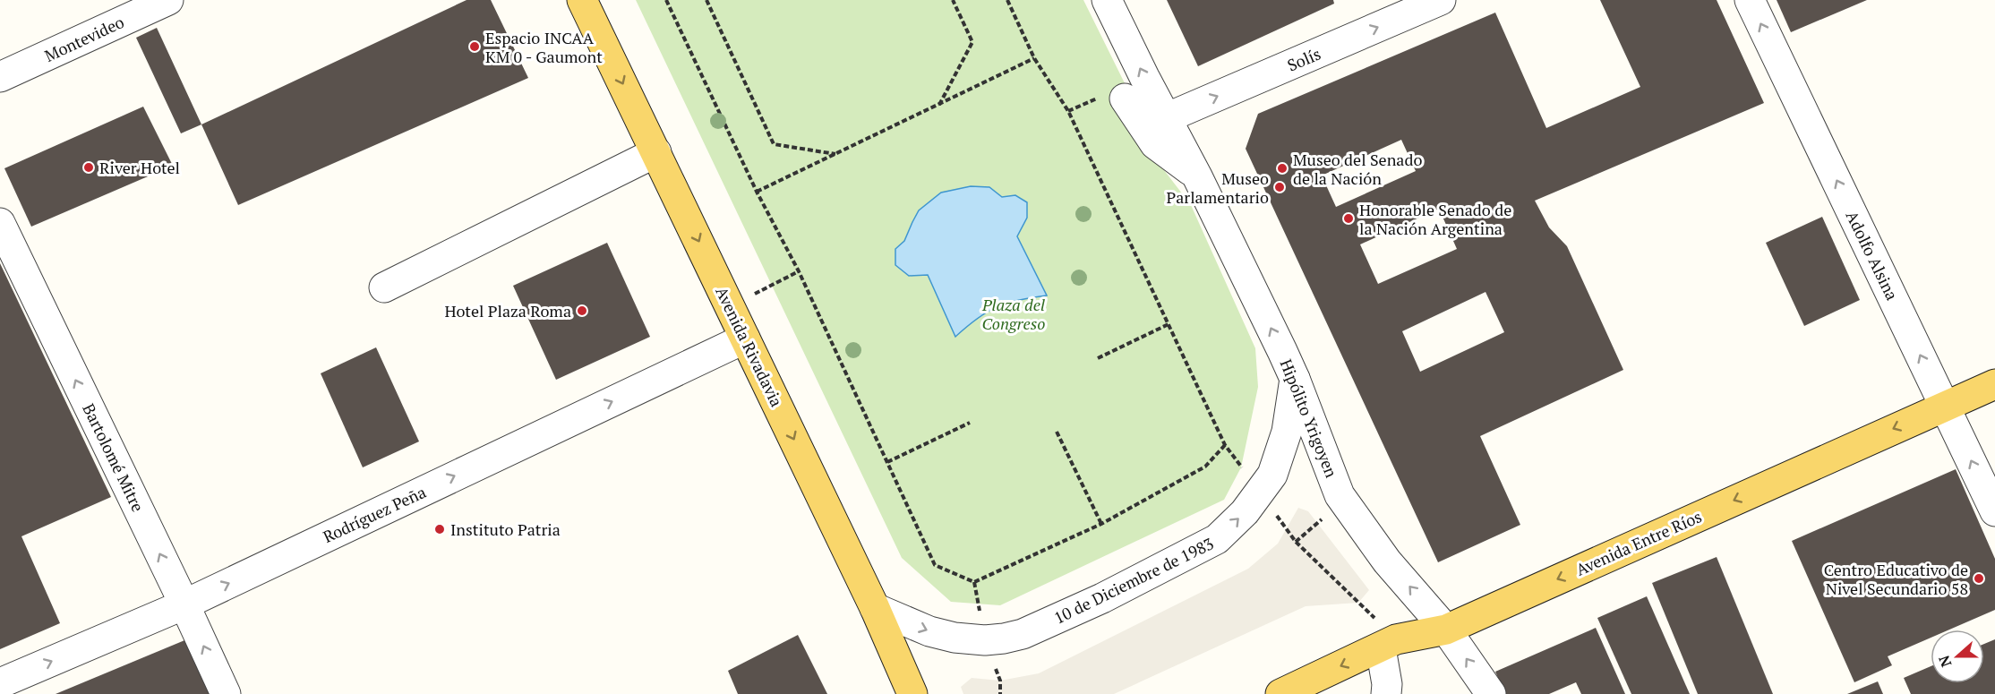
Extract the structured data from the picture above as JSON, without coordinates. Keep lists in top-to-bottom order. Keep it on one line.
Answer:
{"streets":{"main road":["Avenida Rivadavia","Avenida Entre Ríos"],"street":["Montevideo","Solís","Adolfo Alsina","Hipólito Yrigoyen","Bartolomé Mitre","Rodríguez Peña","10 de Diciembre de 1983"]},"crossings":[["Solís","Hipólito Yrigoyen"],["Adolfo Alsina","Avenida Entre Ríos"],["Avenida Rivadavia","Rodríguez Peña"],["Avenida Rivadavia","10 de Diciembre de 1983"],["Hipólito Yrigoyen","Avenida Entre Ríos"],["Hipólito Yrigoyen","10 de Diciembre de 1983"],["Bartolomé Mitre","Rodríguez Peña"]],"one_way":["Solís","Adolfo Alsina","Avenida Rivadavia","Hipólito Yrigoyen","Bartolomé Mitre","Avenida Entre Ríos","10 de Diciembre de 1983"],"parks":["Plaza del Congreso"],"places":["Espacio INCAA KM 0 - Gaumont","River Hotel","Museo del Senado de la Nación","Museo Parlamentario","Honorable Senado de la Nación Argentina","Hotel Plaza Roma","Instituto Patria","Centro Educativo de Nivel Secundario 58"],"north":"left"}
